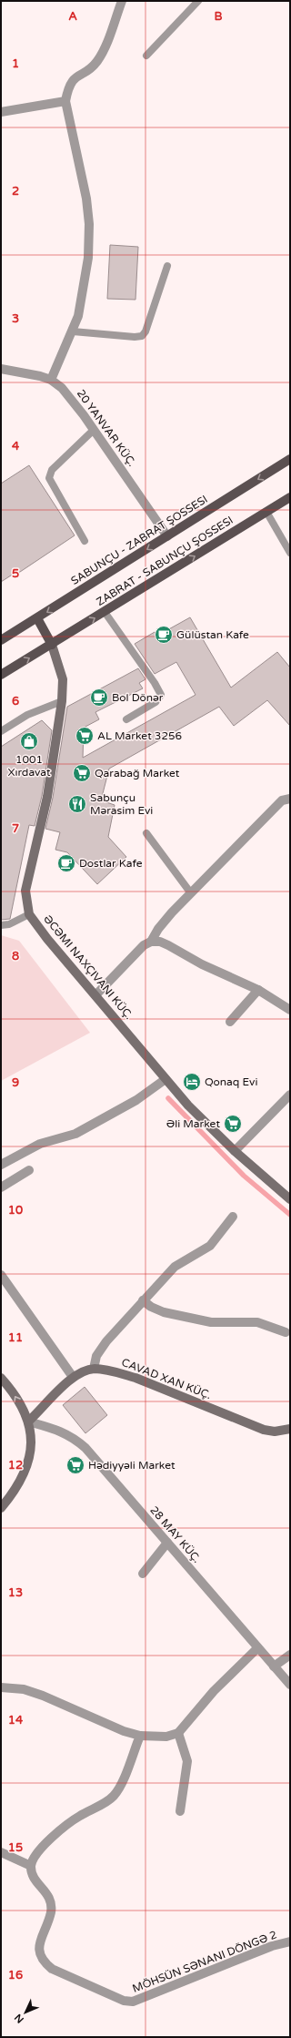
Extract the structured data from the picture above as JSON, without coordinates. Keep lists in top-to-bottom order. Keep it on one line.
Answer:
{"streets":{"main road":["SABUNÇU - ZABRAT ŞOSSESI","ZABRAT - SABUNÇU ŞOSSESI"],"street":["20 YANVAR KÜÇ.","CAVAD XAN KÜÇ.","28 MAY KÜÇ.","MÖHSÜN SƏNANI DÖNGƏ 2"]},"crossings":[["20 YANVAR KÜÇ.","SABUNÇU - ZABRAT ŞOSSESI"],["CAVAD XAN KÜÇ.","28 MAY KÜÇ."]],"one_way":["SABUNÇU - ZABRAT ŞOSSESI","ZABRAT - SABUNÇU ŞOSSESI"],"places":{"cafe":["Gülüstan Kafe","Bol Dönər","Dostlar Kafe"],"supermarket":["AL Market 3256","Qarabağ Market","Əli Market","Hədiyyəli Market"],"shop":["1001 Xırdavat"],"restaurant":["Sabunçu Mərasim Evi"],"hotel":["Qonaq Evi"]},"north":"bottom left","grid":{"columns":["A","B"],"rows":["1","2","3","4","5","6","7","8","9","10","11","12","13","14","15","16"]}}
